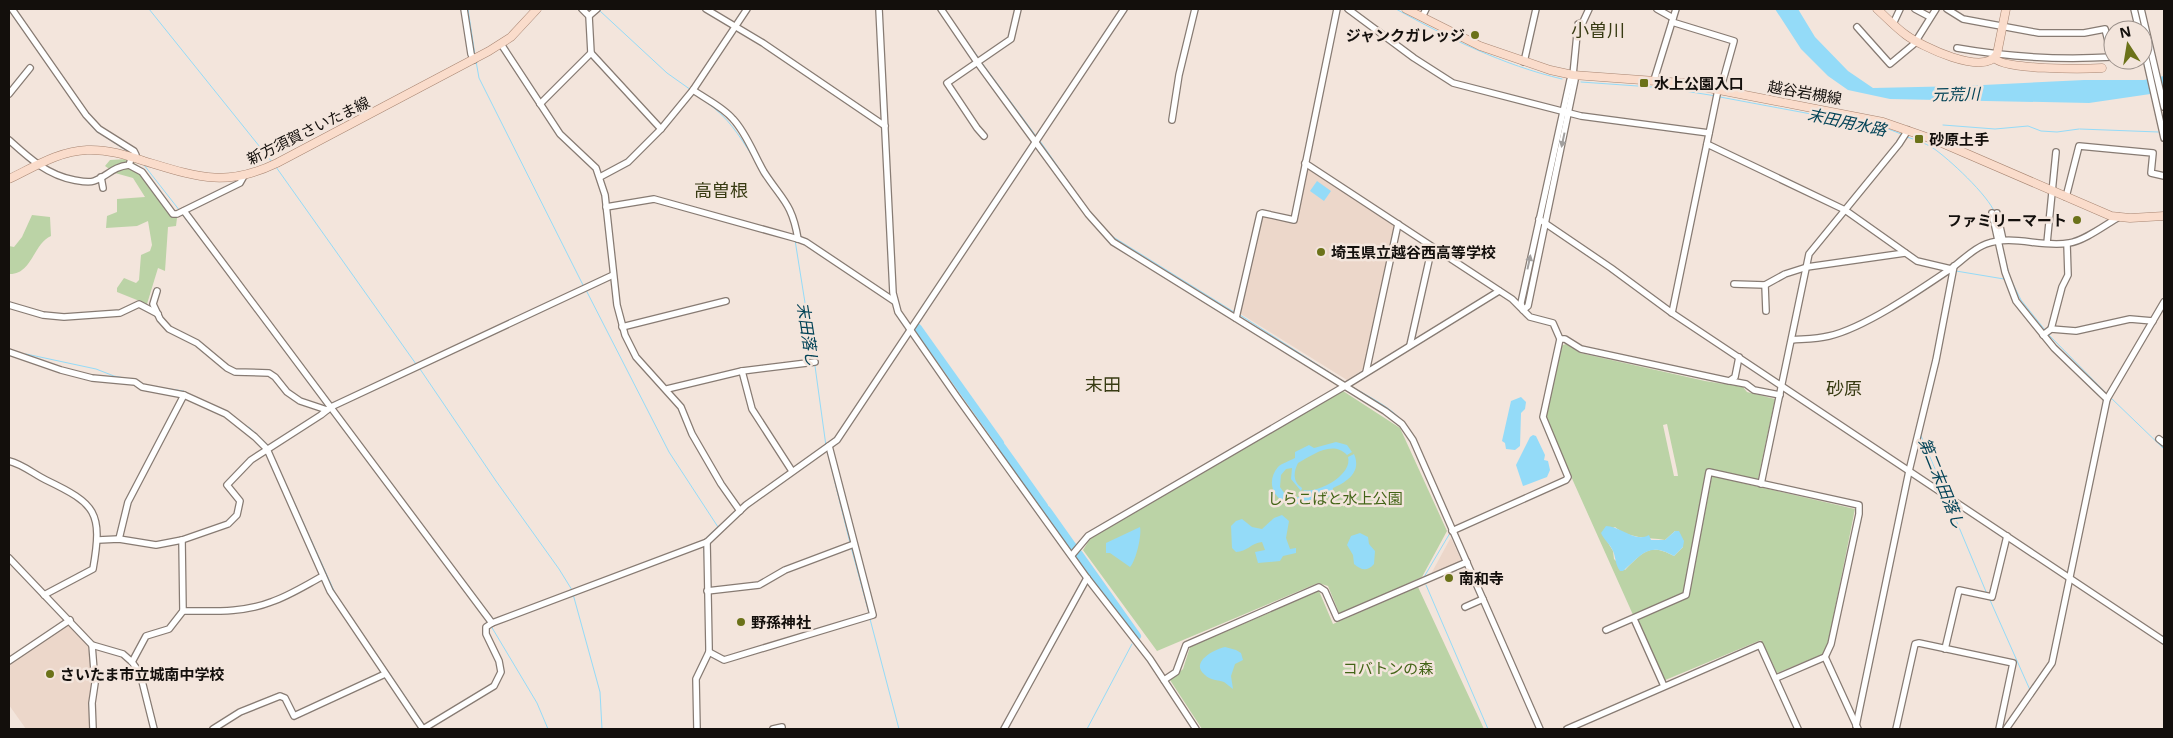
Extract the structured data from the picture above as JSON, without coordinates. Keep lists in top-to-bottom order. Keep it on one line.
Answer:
{"streets":{"main road":["越谷岩槻線","新方須賀さいたま線"]},"districts":["小曽川","高曽根","末田","砂原"],"water":["元荒川","末田用水路","末田落し","第二末田落し"],"parks":["しらこばと水上公園","コバトンの森"],"places":{"other":["ジャンクガレッジ","ファミリーマート","埼玉県立越谷西高等学校","南和寺","野孫神社","さいたま市立城南中学校"],"transit":["水上公園入口","砂原土手"]},"north":"top"}
